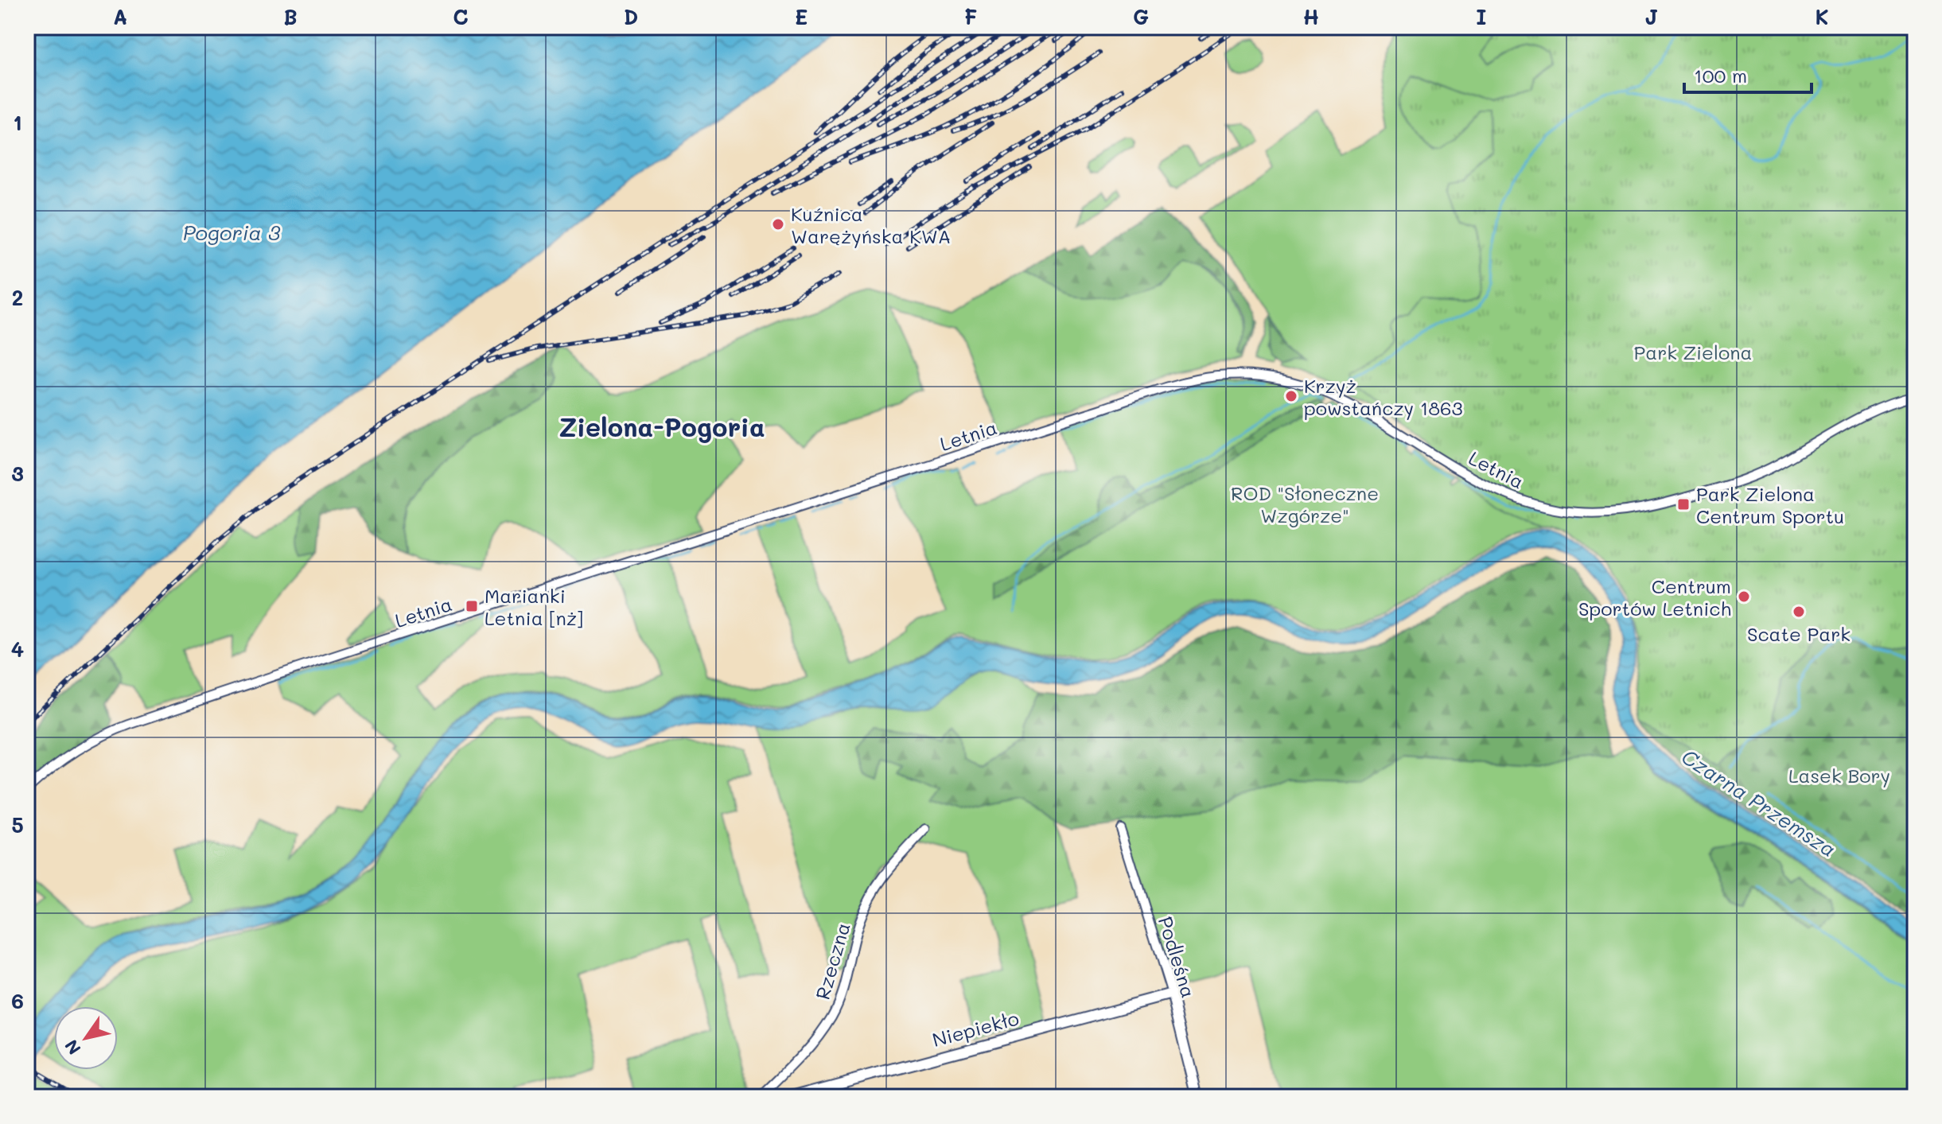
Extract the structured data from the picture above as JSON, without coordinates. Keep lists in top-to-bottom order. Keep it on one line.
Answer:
{"streets":{"street":["Letnia","Podleśna","Rzeczna","Niepiekło"]},"crossings":[["Podleśna","Niepiekło"]],"districts":["Zielona-Pogoria"],"water":["Pogoria 3","Czarna Przemsza"],"parks":["Park Zielona","ROD \"Słoneczne Wzgórze\"","Lasek Bory"],"places":{"other":["Kuźnica Warężyńska KWA","Krzyż powstańczy 1863","Centrum Sportów Letnich","Scate Park"],"transit":["Park Zielona Centrum Sportu","Marianki Letnia [nż]"]},"scale_bar":"100 m","north":"bottom left","grid":{"columns":["A","B","C","D","E","F","G","H","I","J","K"],"rows":["1","2","3","4","5","6"]}}
